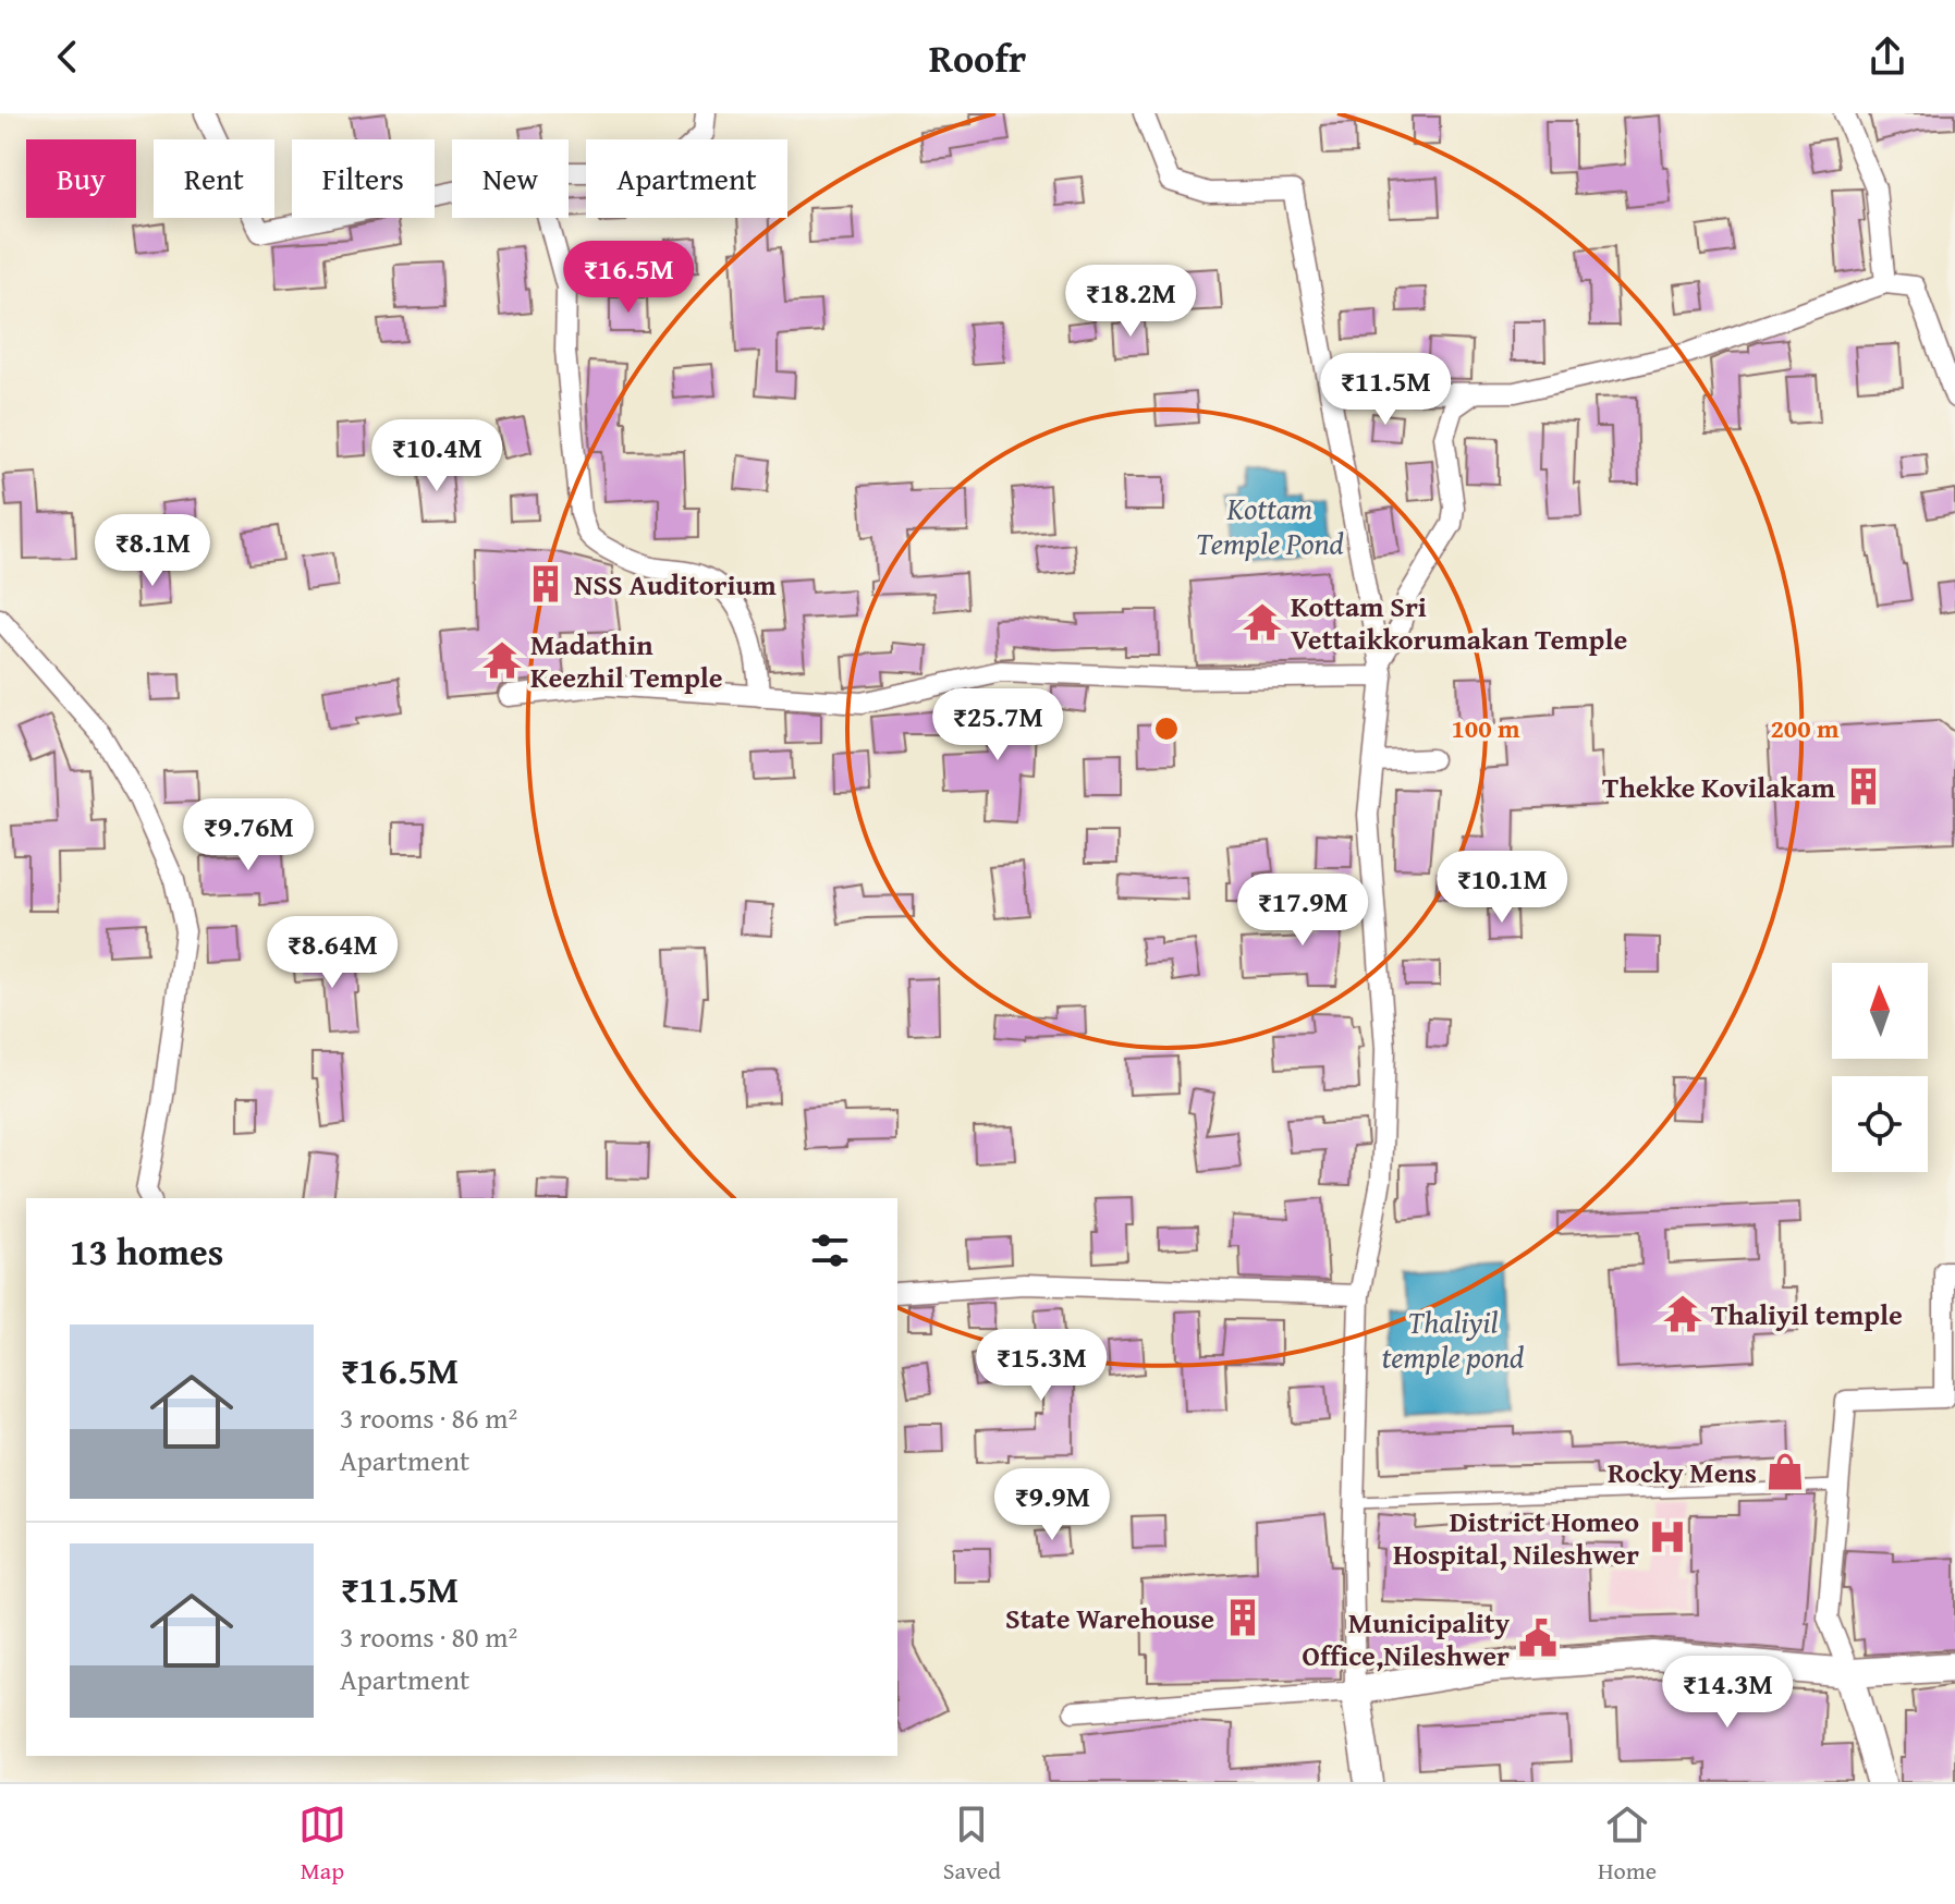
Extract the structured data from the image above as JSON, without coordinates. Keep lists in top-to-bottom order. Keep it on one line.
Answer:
{"water":["Kottam Temple Pond","Thaliyil temple pond"],"places":{"building":["NSS Auditorium","Thekke Kovilakam","State Warehouse"],"temple":["Kottam Sri Vettaikkorumakan Temple","Madathin Keezhil Temple","Thaliyil temple"],"shop":["Rocky Mens"],"hospital":["District Homeo Hospital, Nileshwer"],"public building":["Municipality Office,Nileshwer"]},"north":"top","page":{"header":"Roofr","chip":["Buy","Rent","Filters","New","Apartment"],"price":["₹16.5M","₹18.2M","₹11.5M","₹10.4M","₹8.1M","₹25.7M","₹9.76M","₹10.1M","₹17.9M","₹8.64M","₹15.3M","₹9.9M","₹14.3M"],"heading":"13 homes","list":[{"name":"₹16.5M","note":"3 rooms · 86 m² · Apartment"},{"name":"₹11.5M","note":"3 rooms · 80 m² · Apartment"}],"tabs":["Map","Saved","Home"]},"rings":["100 m","200 m"]}
